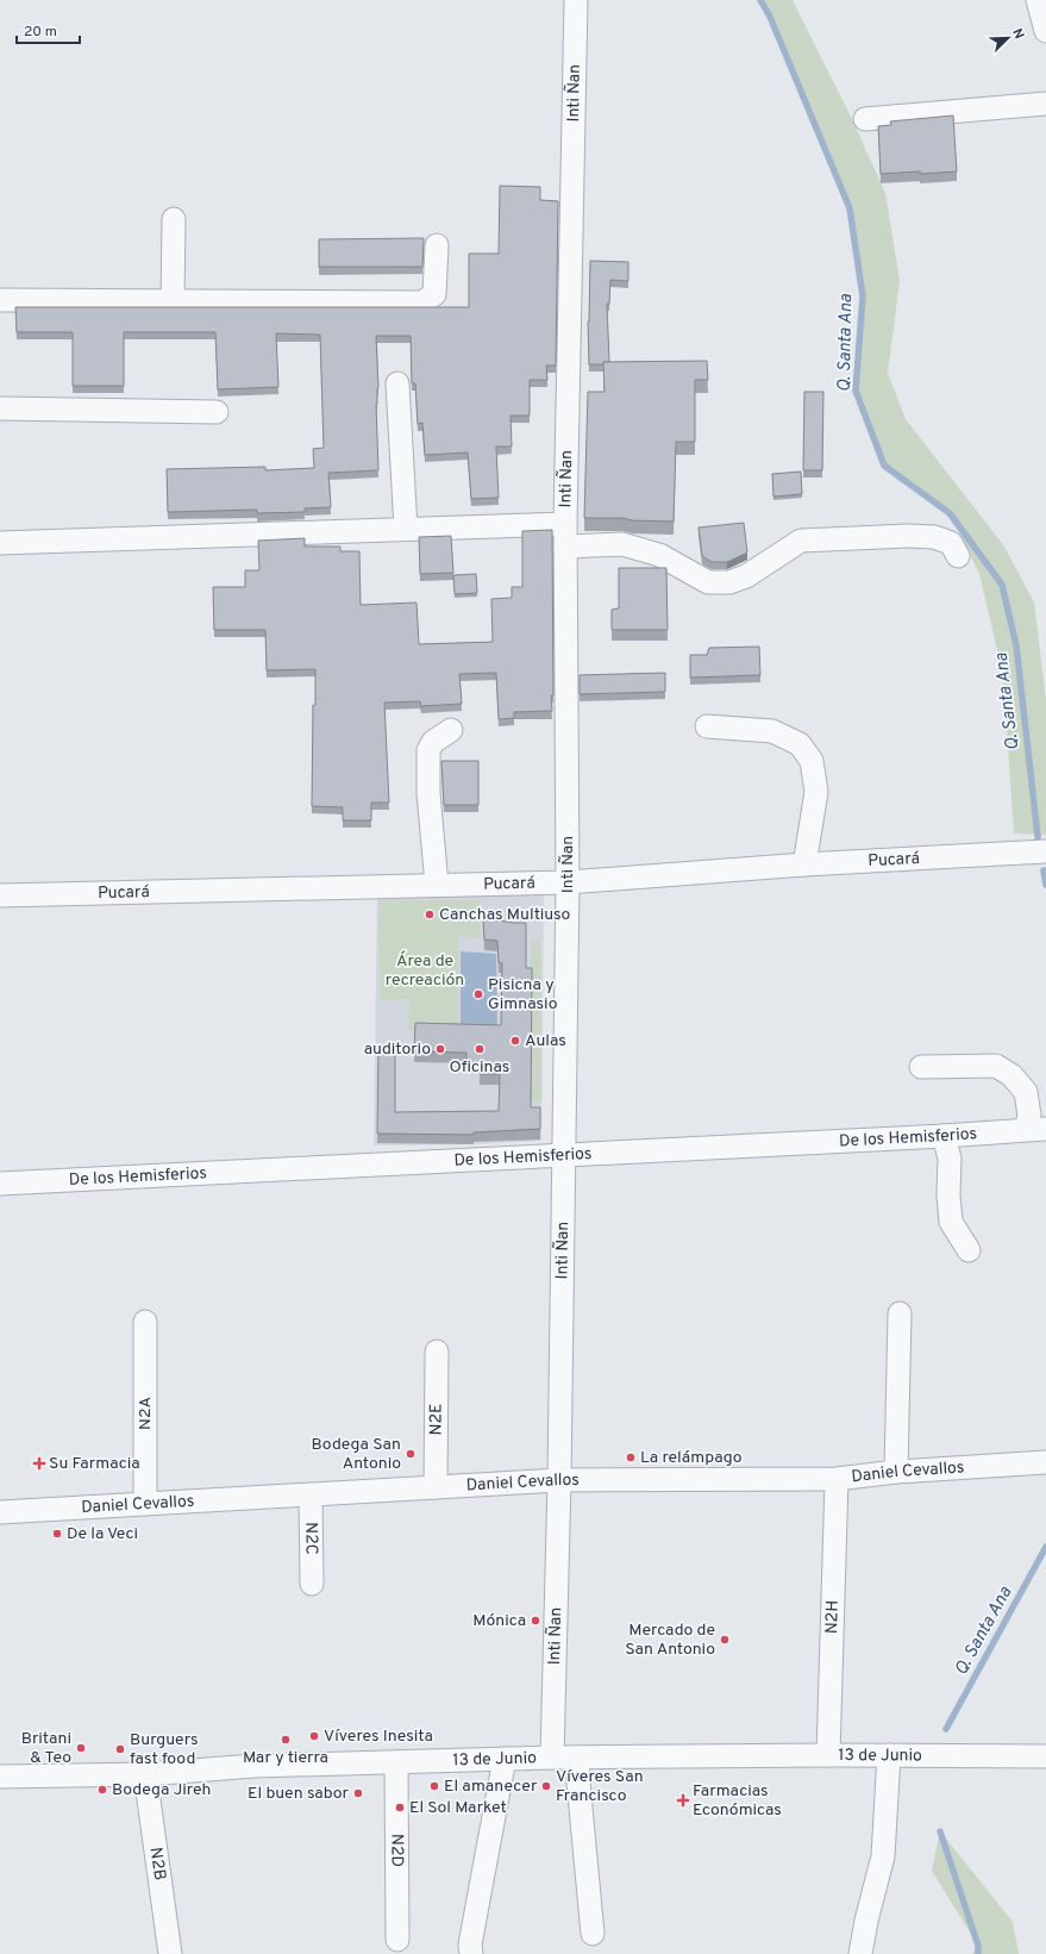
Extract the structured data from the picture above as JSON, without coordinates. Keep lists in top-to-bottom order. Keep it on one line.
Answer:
{"streets":{"street":["Inti Ñan","Pucará","De los Hemisferios","N2A","N2E","Daniel Cevallos","N2C","N2H","13 de Junio","N2D","N2B"]},"crossings":[["Inti Ñan","Pucará"],["Inti Ñan","De los Hemisferios"],["Inti Ñan","Daniel Cevallos"],["Inti Ñan","13 de Junio"],["N2A","Daniel Cevallos"],["N2E","Daniel Cevallos"],["Daniel Cevallos","N2C"],["Daniel Cevallos","N2H"],["N2H","13 de Junio"],["13 de Junio","N2D"],["13 de Junio","N2B"]],"water":["Q. Santa Ana"],"parks":["Área de recreación"],"places":{"other":["Canchas Multiuso","Pisicna y Gimnasio","Aulas","auditorio","Oficinas","Bodega San Antonio","La relámpago","De la Veci","Mónica","Mercado de San Antonio","Víveres Inesita","Mar y tierra","Britani & Teo","Burguers fast food","El amanecer","Víveres San Francisco","Bodega Jireh","El buen sabor","El Sol Market"],"health":["Su Farmacia","Farmacias Económicas"]},"scale_bar":"20 m","north":"top right"}
